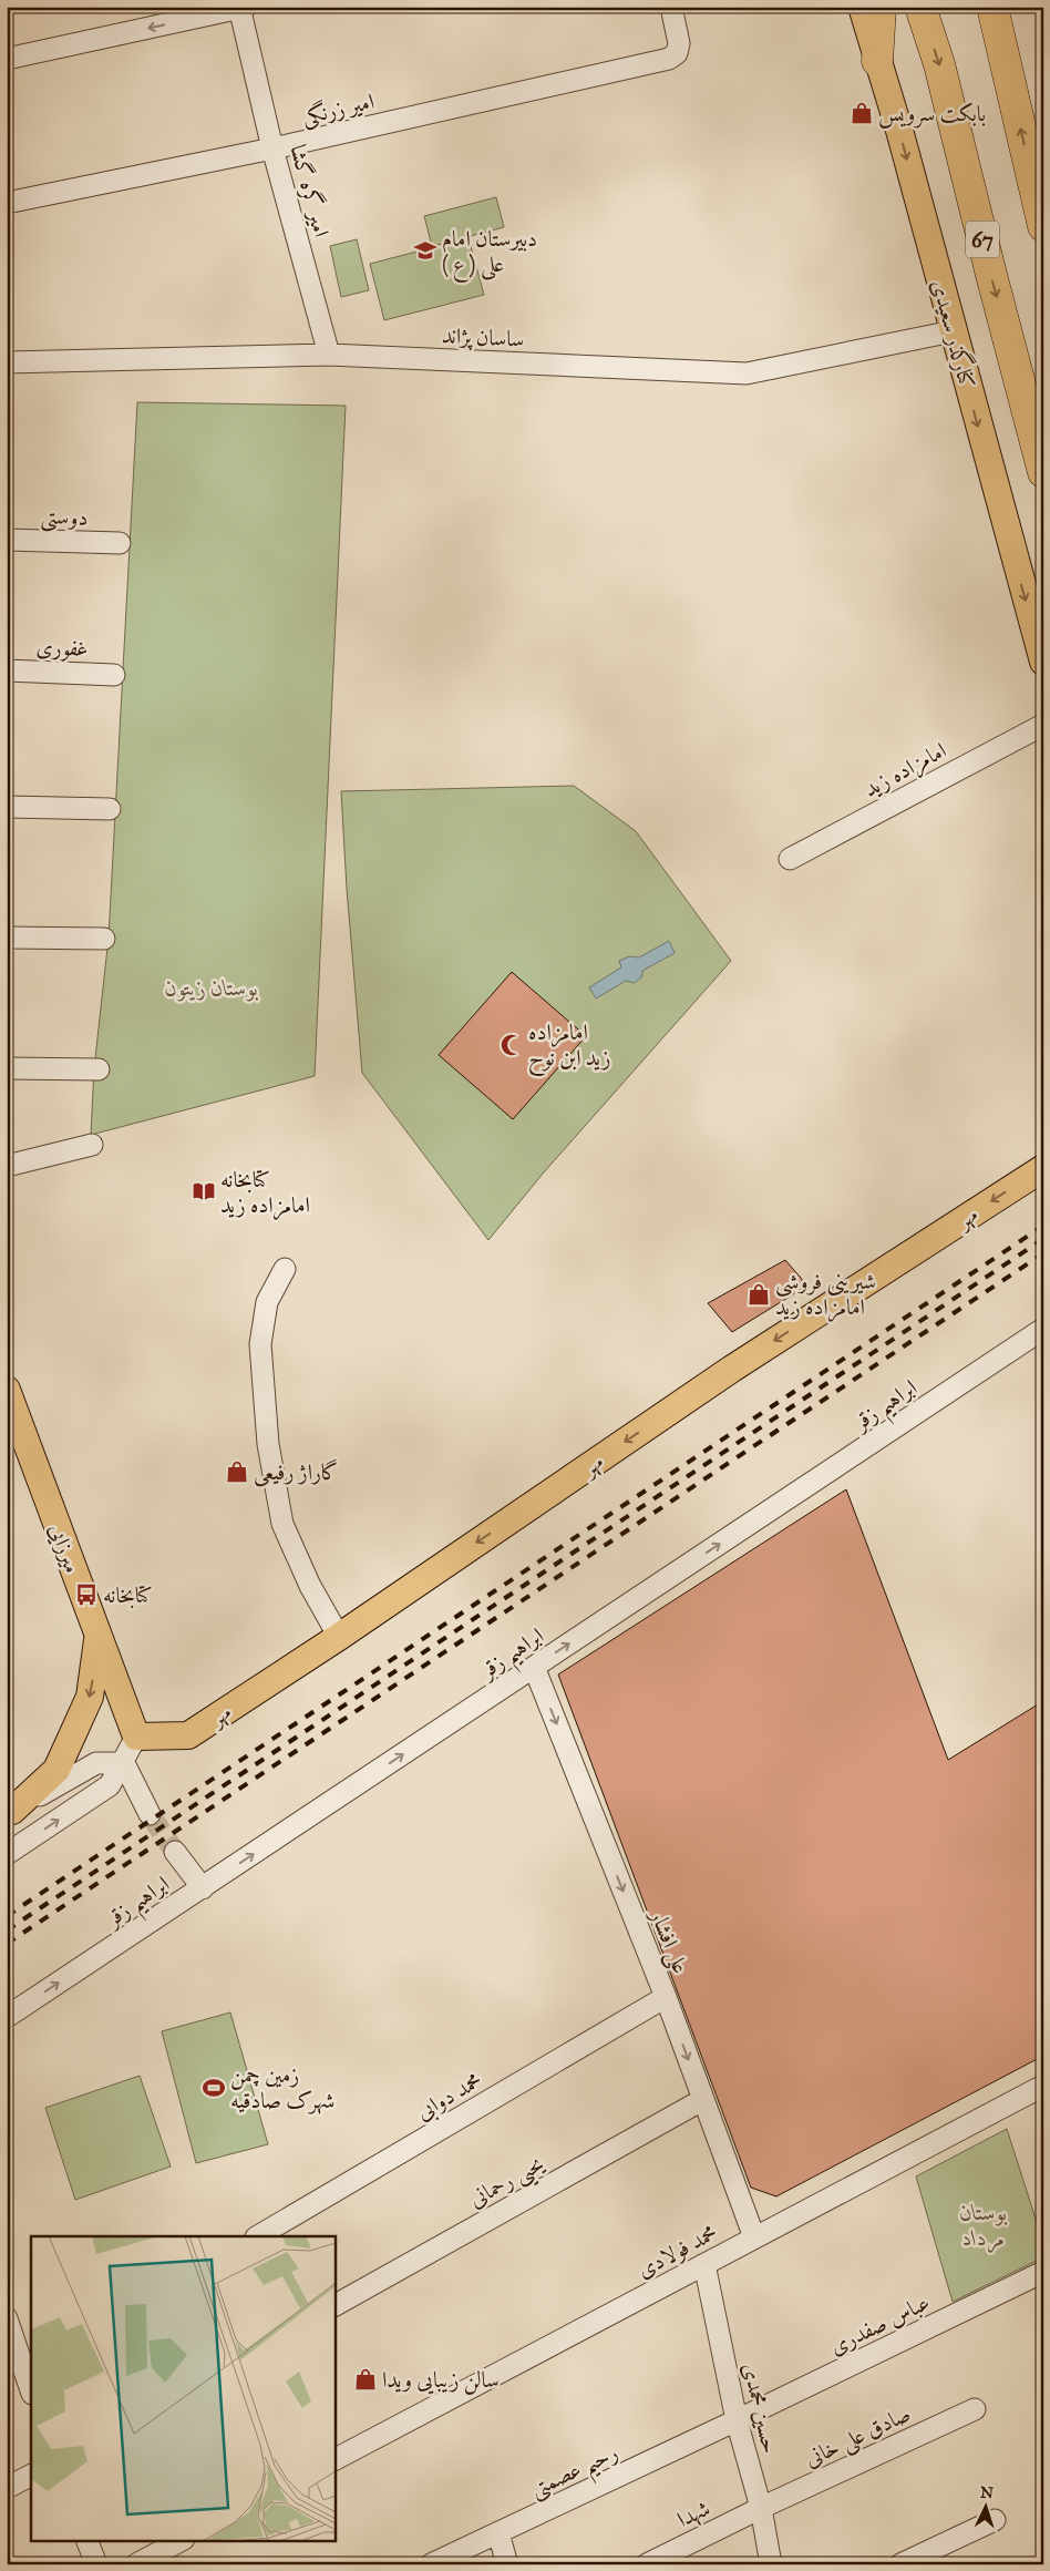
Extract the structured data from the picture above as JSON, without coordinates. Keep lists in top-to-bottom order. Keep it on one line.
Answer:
{"streets":{"highway":["67"],"main road":["کنارگذر سعیدی","مهر","میرزایی"],"street":["امیر زرنگی","امیر گره گشا","ساسان پژاند","دوستی","غفوری","امامزاده زید","ابراهیم زقر","علی افشار","محمد دوابی","یحیی رحمانی","محمد فولادی","عباس صفدری","حسین محمدی","صادق علی خانی","رحیم عصمتی","شهدا"]},"crossings":[["امیر زرنگی","امیر گره گشا"],["امیر گره گشا","ساسان پژاند"],["کنارگذر سعیدی","ساسان پژاند"],["مهر","میرزایی"],["ابراهیم زقر","علی افشار"],["علی افشار","محمد دوابی"],["علی افشار","یحیی رحمانی"],["علی افشار","محمد فولادی"],["محمد فولادی","حسین محمدی"],["عباس صفدری","حسین محمدی"],["عباس صفدری","رحیم عصمتی"],["حسین محمدی","صادق علی خانی"],["حسین محمدی","رحیم عصمتی"],["حسین محمدی","شهدا"],["صادق علی خانی","شهدا"]],"one_way":["کنارگذر سعیدی","مهر","ابراهیم زقر","علی افشار"],"parks":["بوستان زیتون","بوستان مرداد"],"places":{"shop":["بابکت سرویس","شیرینی فروشی امامزاده زید","گاراژ رفیعی","سالن زیبایی ویدا"],"school or university":["دبیرستان امام علی ( ع )"],"mosque":["امامزاده زید ابن نوح"],"library":["کتابخانه امامزاده زید"],"bus stop":["کتابخانه"],"sports":["زمین چمن شهرک صادقیه"]},"north":"top"}
